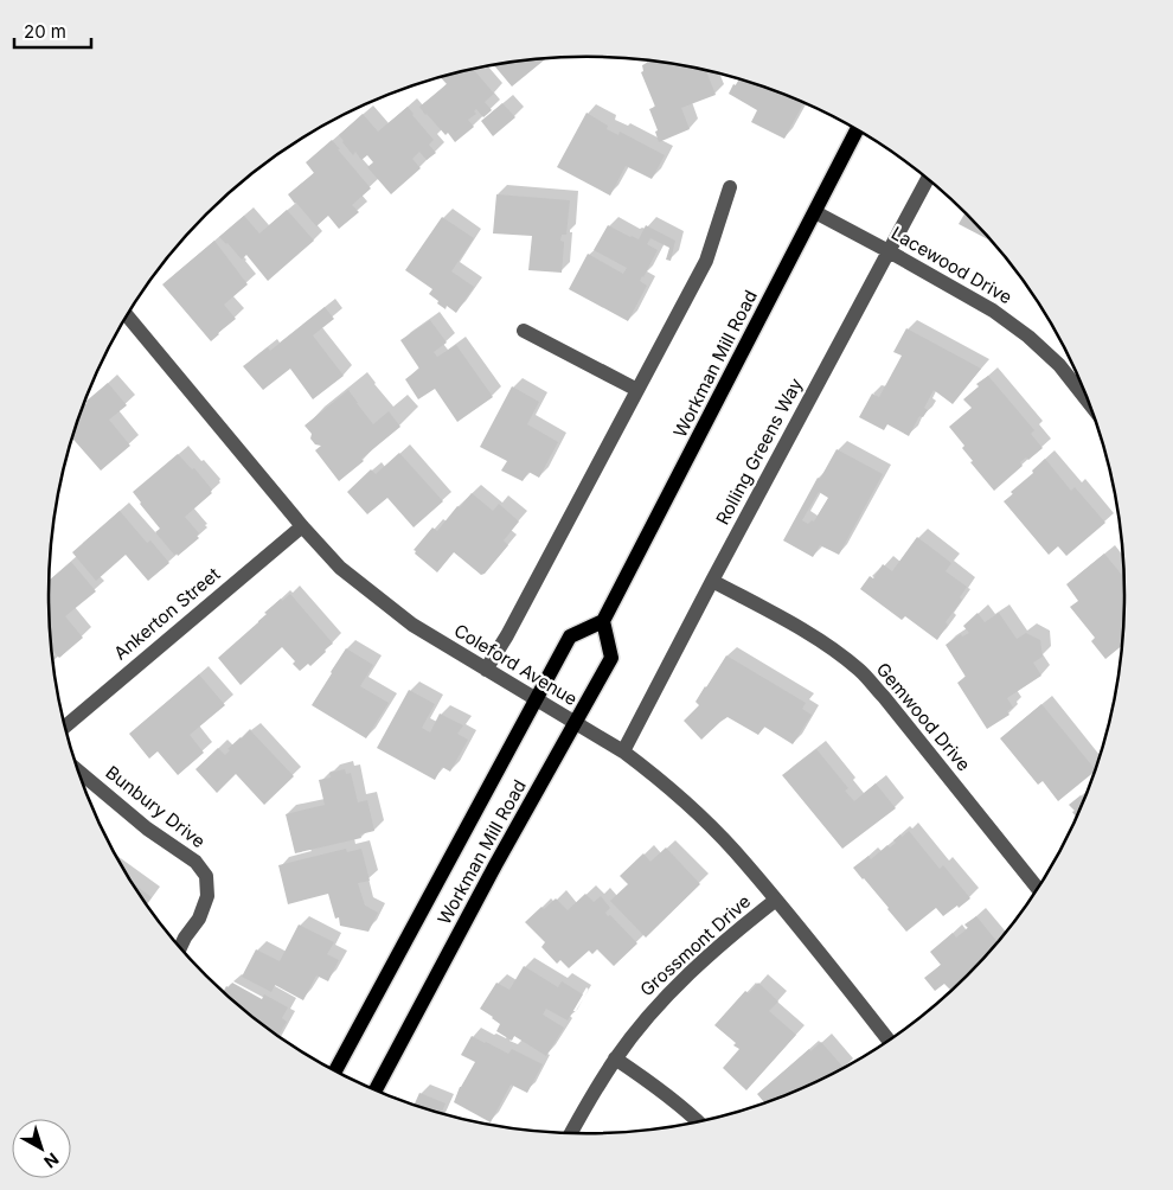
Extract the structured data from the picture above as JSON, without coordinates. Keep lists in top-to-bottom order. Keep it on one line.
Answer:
{"streets":{"main road":["Workman Mill Road"],"street":["Lacewood Drive","Rolling Greens Way","Ankerton Street","Coleford Avenue","Gemwood Drive","Bunbury Drive","Grossmont Drive"]},"crossings":[["Lacewood Drive","Workman Mill Road"],["Lacewood Drive","Rolling Greens Way"],["Workman Mill Road","Coleford Avenue"],["Rolling Greens Way","Coleford Avenue"],["Rolling Greens Way","Gemwood Drive"],["Ankerton Street","Coleford Avenue"],["Coleford Avenue","Grossmont Drive"]],"scale_bar":"20 m","north":"bottom right"}
